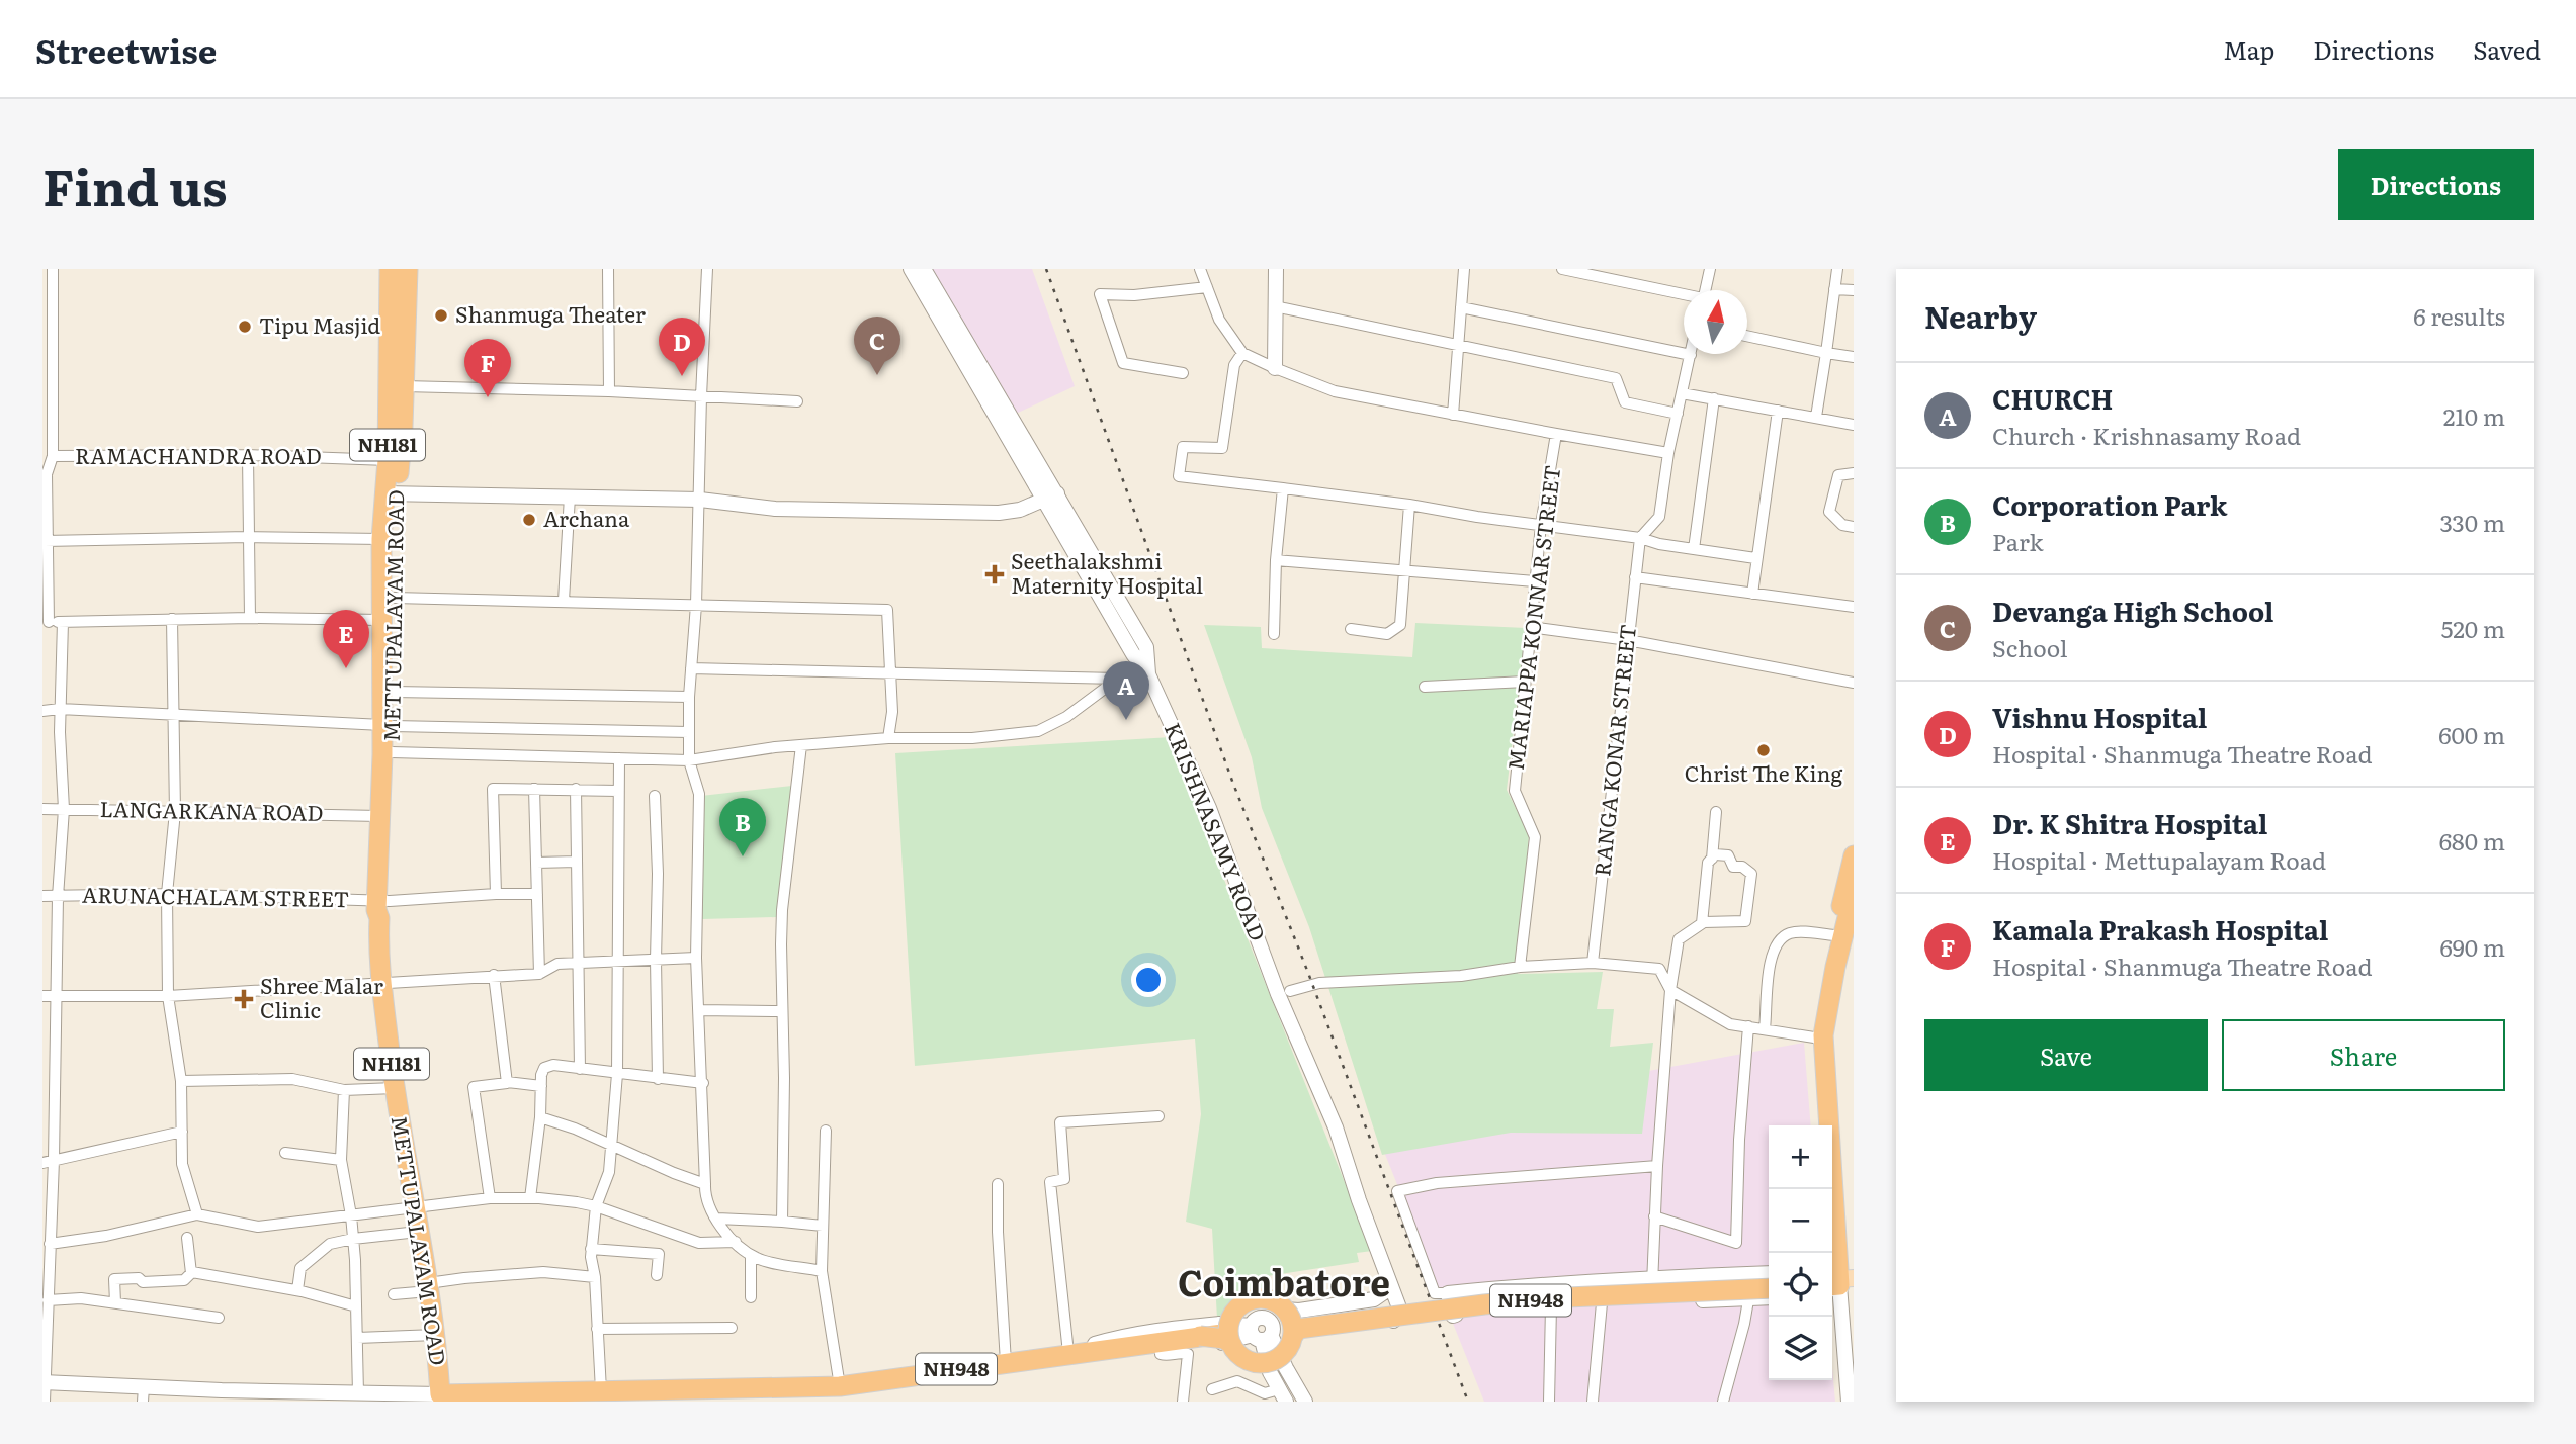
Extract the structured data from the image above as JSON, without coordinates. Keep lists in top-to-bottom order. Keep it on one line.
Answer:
{"streets":{"highway":["NH181","METTUPALAYAM ROAD","NH948"],"main road":["KRISHNASAMY ROAD"],"street":["RAMACHANDRA ROAD","MARIAPPA KONNAR STREET","RANGA KONAR STREET","LANGARKANA ROAD","ARUNACHALAM STREET"]},"crossings":[["RAMACHANDRA ROAD","METTUPALAYAM ROAD"],["METTUPALAYAM ROAD","LANGARKANA ROAD"],["METTUPALAYAM ROAD","ARUNACHALAM STREET"],["KRISHNASAMY ROAD","NH948"]],"districts":["Coimbatore"],"places":{"other":["Shanmuga Theater","Tipu Masjid","Archana","Christ The King"],"health":["Seethalakshmi Maternity Hospital","Shree Malar Clinic"]},"north":"top","page":{"header":"Streetwise","nav":["Map","Directions","Saved"],"title":"Find us","buttons":["Directions",["Save","Share"]],"heading":["Nearby","6 results"],"pins":["C","D","F","E","A","B"],"list":[{"mark":"A","name":"CHURCH","note":"Church · Krishnasamy Road","value":"210 m"},{"mark":"B","name":"Corporation Park","note":"Park","value":"330 m"},{"mark":"C","name":"Devanga High School","note":"School","value":"520 m"},{"mark":"D","name":"Vishnu Hospital","note":"Hospital · Shanmuga Theatre Road","value":"600 m"},{"mark":"E","name":"Dr. K Shitra Hospital","note":"Hospital · Mettupalayam Road","value":"680 m"},{"mark":"F","name":"Kamala Prakash Hospital","note":"Hospital · Shanmuga Theatre Road","value":"690 m"}],"map_buttons":["+","−"]}}
